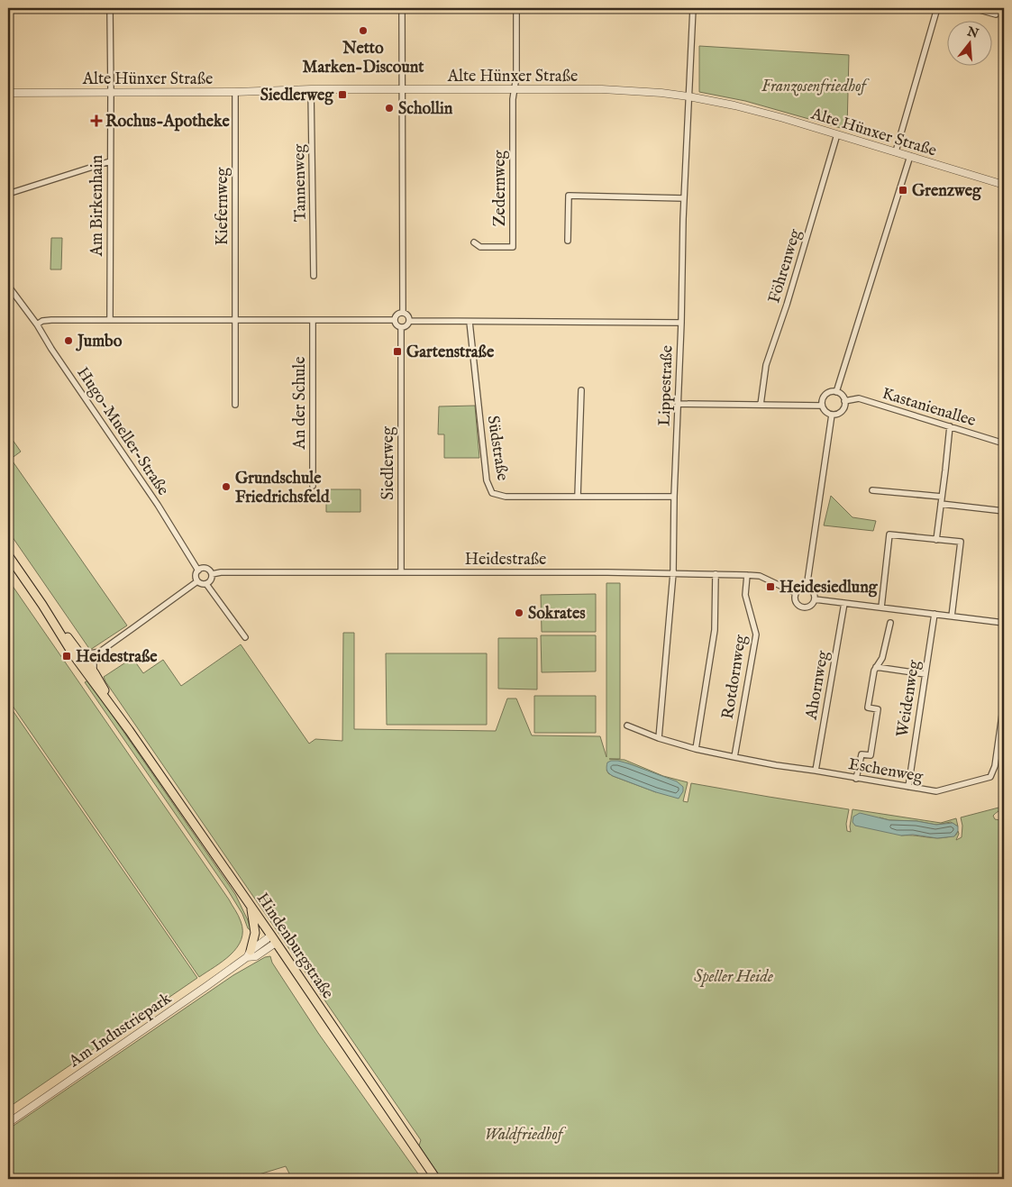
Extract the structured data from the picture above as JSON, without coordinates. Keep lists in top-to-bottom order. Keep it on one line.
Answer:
{"streets":{"main road":["Hindenburgstraße"],"street":["Alte Hünxer Straße","Tannenweg","Zedernweg","Am Birkenhain","Kiefernweg","Föhrenweg","Lippestraße","An der Schule","Kastanienallee","Hugo-Mueller-Straße","Südstraße","Siedlerweg","Heidestraße","Rotdornweg","Ahornweg","Weidenweg","Eschenweg","Am Industriepark"]},"crossings":[["Alte Hünxer Straße","Tannenweg"],["Alte Hünxer Straße","Zedernweg"],["Alte Hünxer Straße","Am Birkenhain"],["Alte Hünxer Straße","Kiefernweg"],["Alte Hünxer Straße","Föhrenweg"],["Alte Hünxer Straße","Lippestraße"],["Lippestraße","Südstraße"],["Lippestraße","Heidestraße"],["Hugo-Mueller-Straße","Heidestraße"],["Siedlerweg","Heidestraße"],["Heidestraße","Rotdornweg"],["Heidestraße","Ahornweg"],["Heidestraße","Weidenweg"],["Rotdornweg","Eschenweg"],["Ahornweg","Eschenweg"],["Weidenweg","Eschenweg"],["Hindenburgstraße","Am Industriepark"]],"parks":["Franzosenfriedhof","Speller Heide","Waldfriedhof"],"places":{"other":["Netto Marken-Discount","Schollin","Jumbo","Grundschule Friedrichsfeld","Sokrates"],"transit":["Siedlerweg","Grenzweg","Gartenstraße","Heidesiedlung","Heidestraße"],"health":["Rochus-Apotheke"]},"north":"top"}
